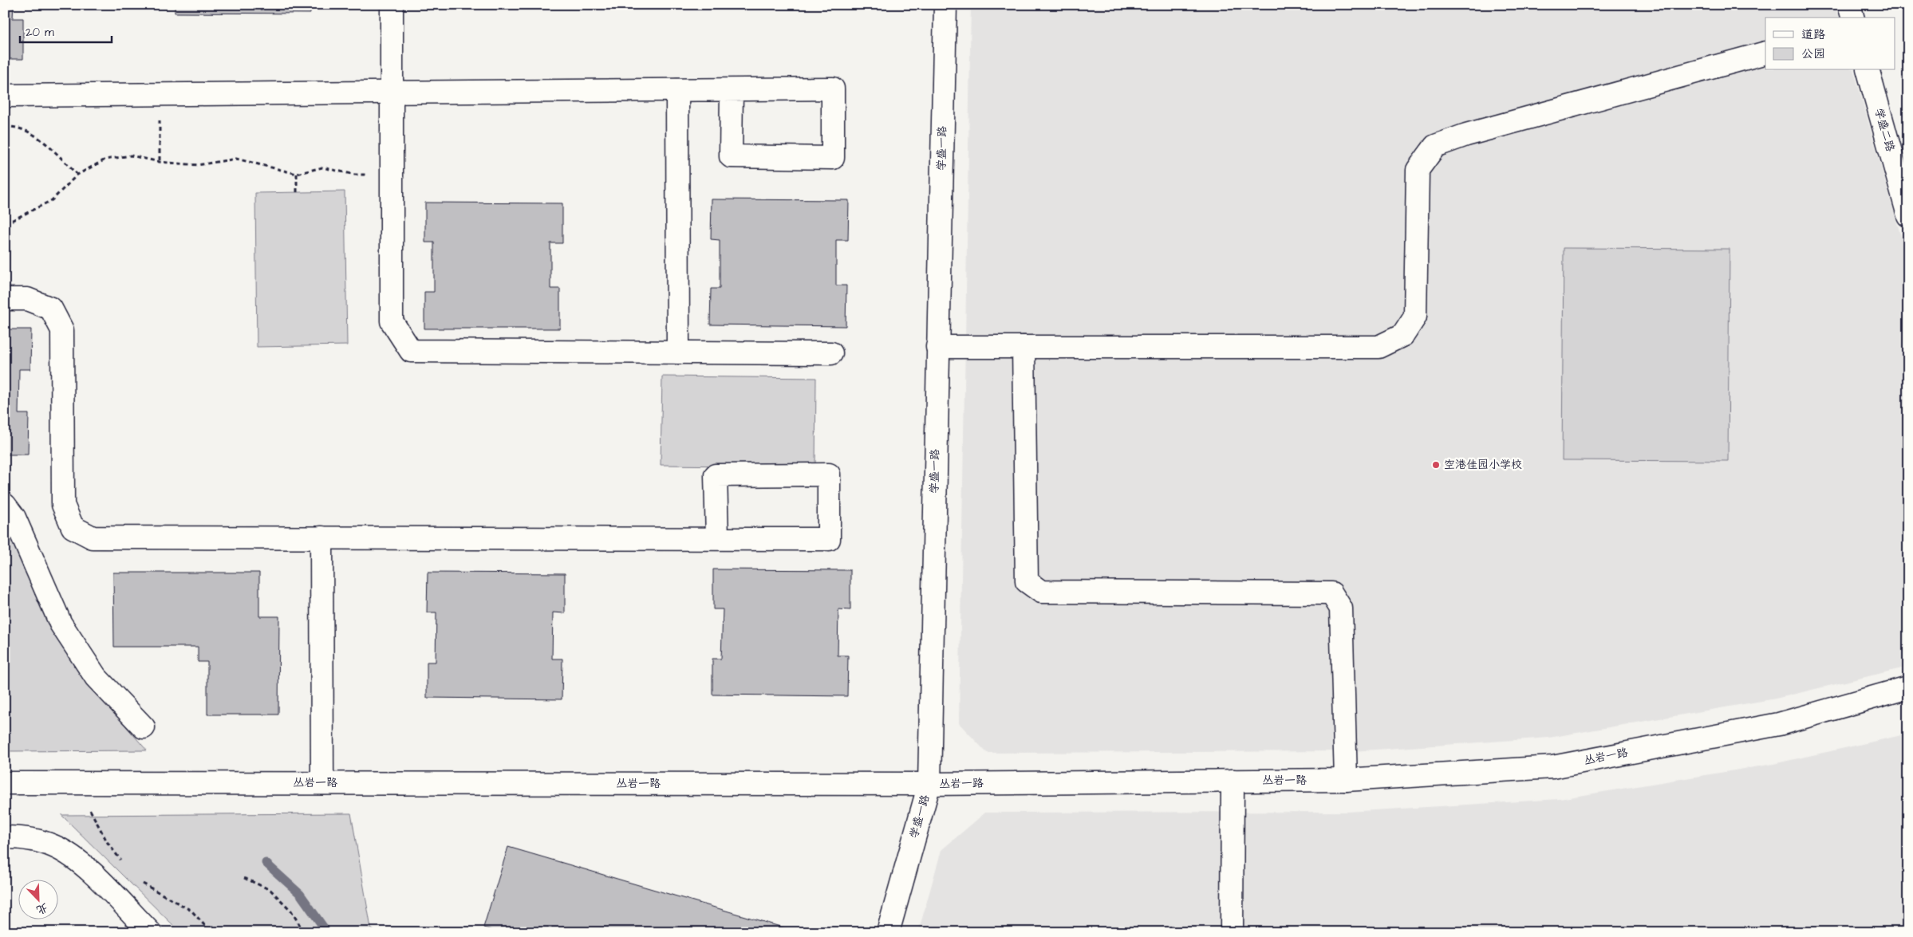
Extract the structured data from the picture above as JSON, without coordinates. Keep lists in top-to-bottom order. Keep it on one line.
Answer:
{"streets":{"street":["学盛二路","学盛一路","丛岩一路"]},"crossings":[["学盛一路","丛岩一路"]],"places":["空港佳园小学校"],"legend":["道路","公园"],"scale_bar":"20 m","north":"bottom right"}
